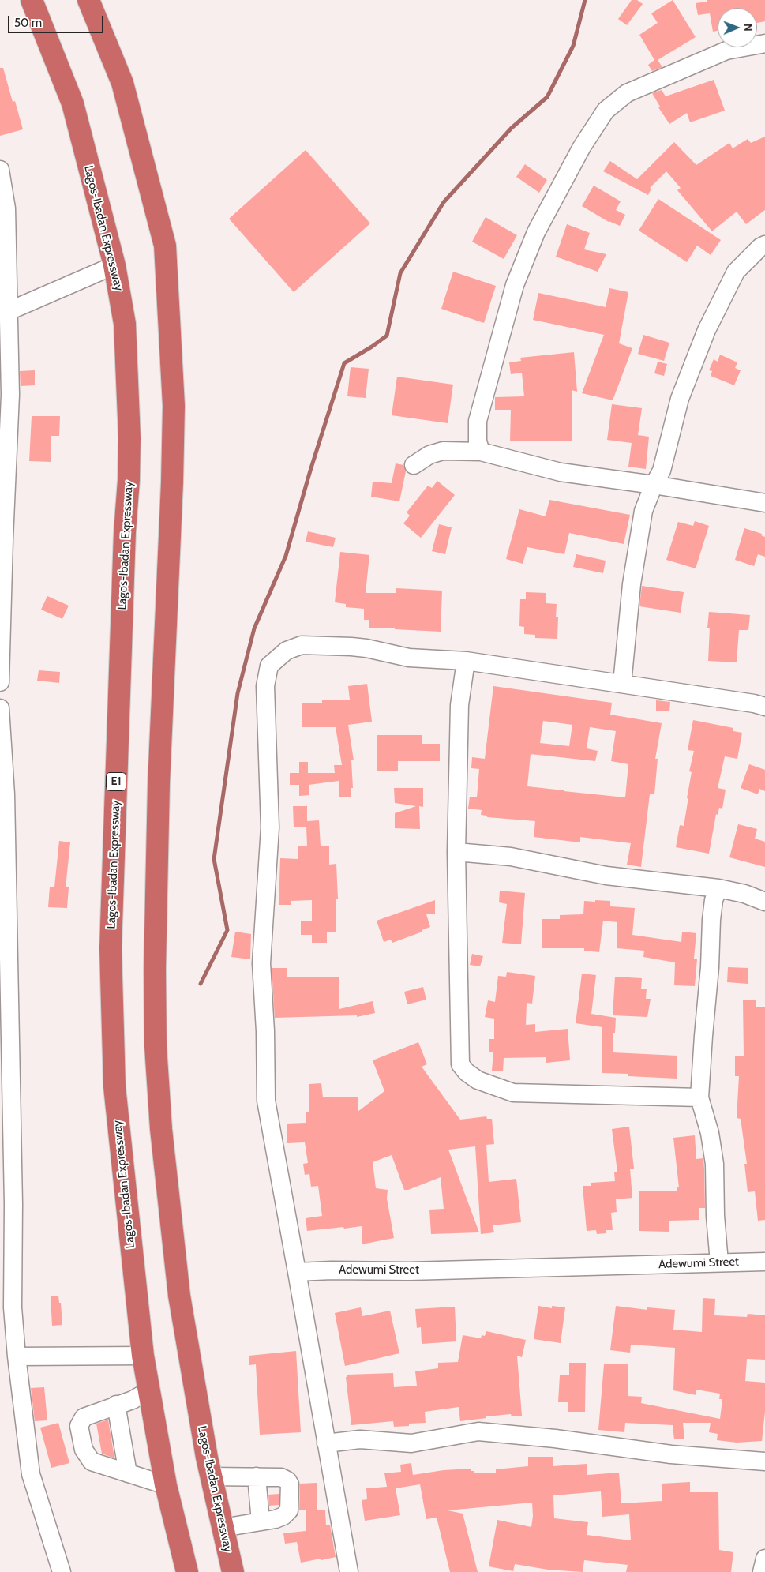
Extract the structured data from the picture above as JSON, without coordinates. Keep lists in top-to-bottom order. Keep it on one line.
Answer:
{"streets":{"highway":["Lagos-Ibadan Expressway","E1"],"street":["Adewumi Street"]},"scale_bar":"50 m","north":"right"}
